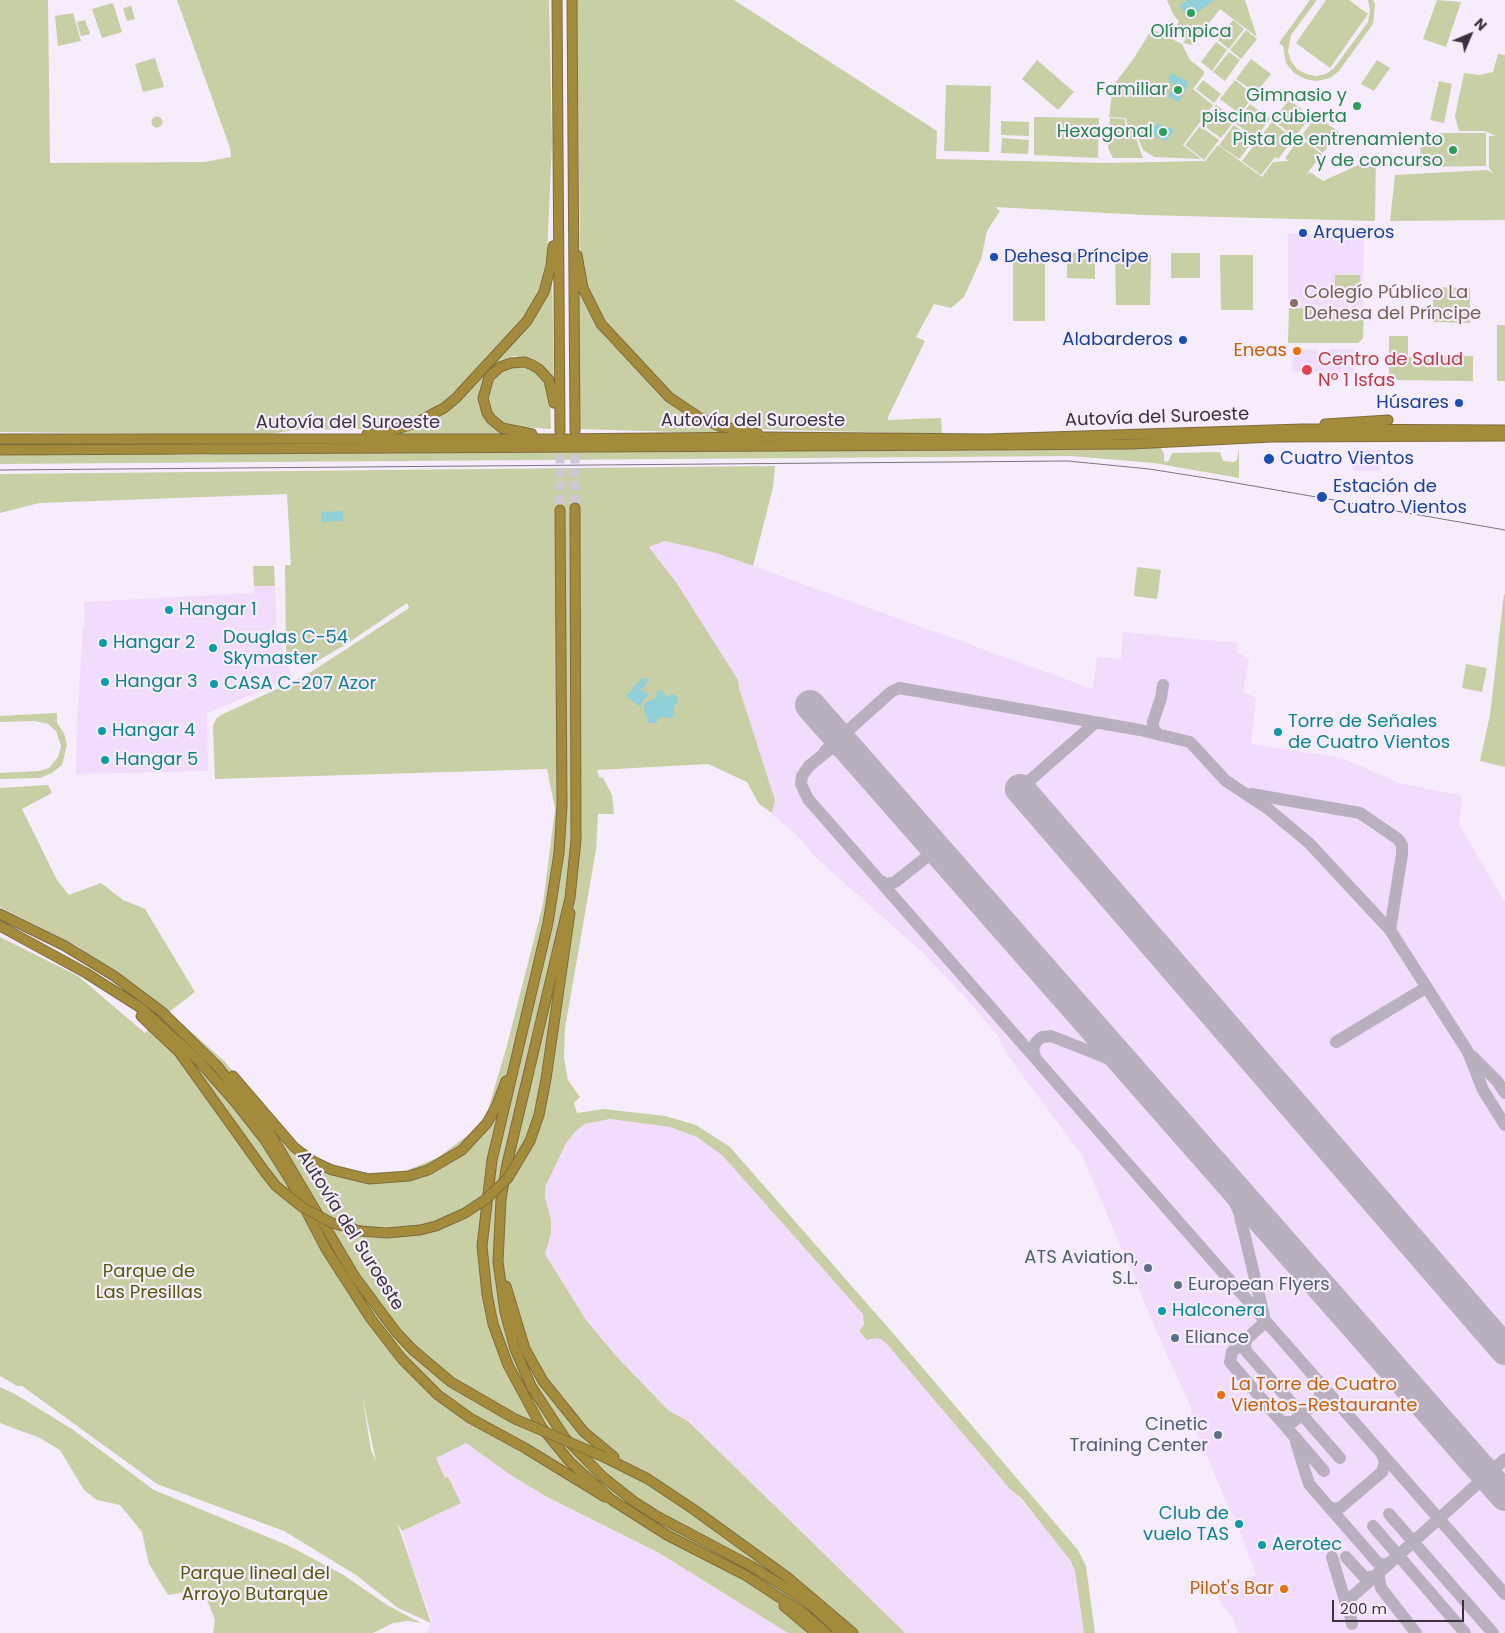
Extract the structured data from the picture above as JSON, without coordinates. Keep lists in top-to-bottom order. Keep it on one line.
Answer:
{"streets":{"highway":["Autovía del Suroeste"]},"parks":["Parque de Las Presillas","Parque lineal del Arroyo Butarque"],"places":["Olímpica","Familiar","Gimnasio y piscina cubierta","Hexagonal","Pista de entrenamiento y de concurso","Arqueros","Dehesa Príncipe","Colegío Público La Dehesa del Príncipe","Alabarderos","Eneas","Centro de Salud Nº 1 Isfas","Húsares","Cuatro Vientos","Estación de Cuatro Vientos","Hangar 1","Hangar 2","Douglas C-54 Skymaster","Hangar 3","CASA C-207 Azor","Hangar 4","Torre de Señales de Cuatro Vientos","Hangar 5","ATS Aviation, S.L.","European Flyers","Halconera","Eliance","La Torre de Cuatro Vientos-Restaurante","Cinetic Training Center","Club de vuelo TAS","Aerotec","Pilot's Bar"],"scale_bar":"200 m","north":"top right"}
